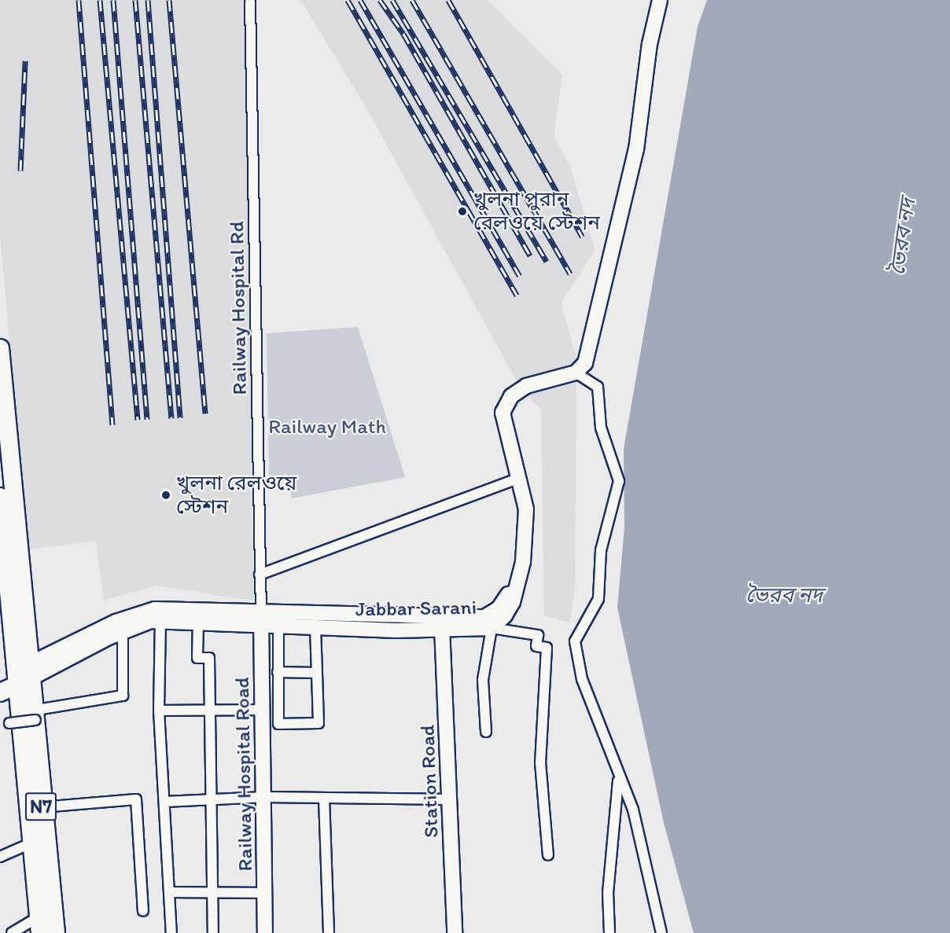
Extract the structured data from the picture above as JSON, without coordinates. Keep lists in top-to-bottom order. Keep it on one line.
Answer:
{"streets":{"highway":["N7"],"main road":["Jabbar Sarani","Railway Hospital Road","Station Road"],"street":["Railway Hospital Rd"]},"crossings":[["Railway Hospital Rd","Jabbar Sarani"],["Railway Hospital Rd","Railway Hospital Road"],["Jabbar Sarani","Railway Hospital Road"],["Jabbar Sarani","Station Road"],["Jabbar Sarani","N7"]],"water":["ভৈরব নদ"],"parks":["Railway Math"],"places":["খুলনা পুরান রেলওয়ে স্টেশন","খুলনা রেলওয়ে স্টেশন"]}
